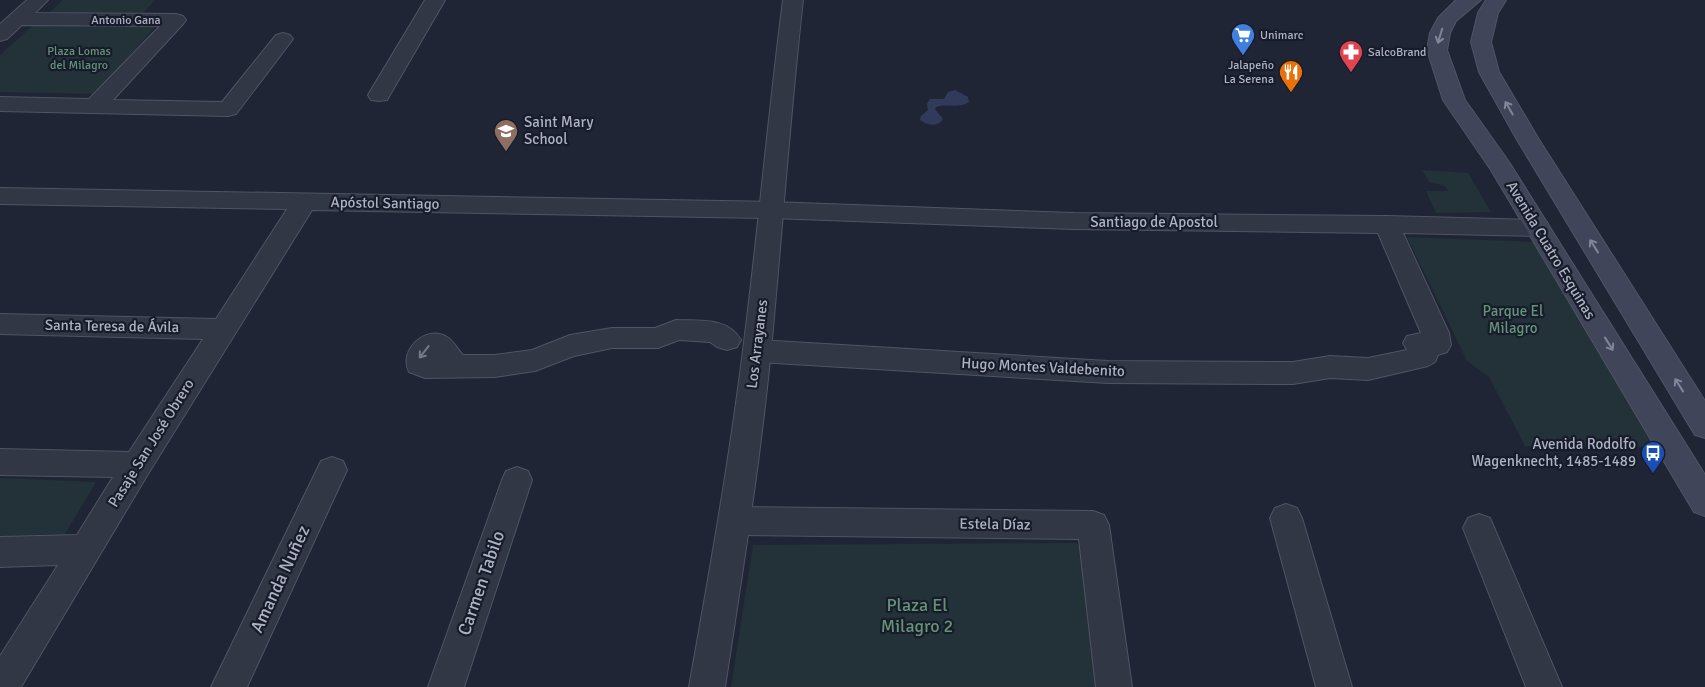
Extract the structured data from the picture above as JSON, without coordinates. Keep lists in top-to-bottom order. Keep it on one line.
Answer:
{"streets":{"main road":["Avenida Cuatro Esquinas"],"street":["Antonio Gana","Apóstol Santiago","Santiago de Apostol","Santa Teresa de Ávila","Los Arrayanes","Hugo Montes Valdebenito","Pasaje San José Obrero","Estela Díaz","Amanda Nuñez","Carmen Tabilo"]},"crossings":[["Apóstol Santiago","Santiago de Apostol"],["Apóstol Santiago","Los Arrayanes"],["Apóstol Santiago","Pasaje San José Obrero"],["Santiago de Apostol","Avenida Cuatro Esquinas"],["Santiago de Apostol","Los Arrayanes"],["Santiago de Apostol","Hugo Montes Valdebenito"],["Santa Teresa de Ávila","Pasaje San José Obrero"],["Los Arrayanes","Hugo Montes Valdebenito"],["Los Arrayanes","Estela Díaz"]],"parks":["Plaza Lomas del Milagro","Parque El Milagro","Plaza El Milagro 2"],"places":{"supermarket":["Unimarc"],"pharmacy":["SalcoBrand"],"restaurant":["Jalapeño La Serena"],"school or university":["Saint Mary School"],"bus stop":["Avenida Rodolfo Wagenknecht, 1485-1489"]}}
